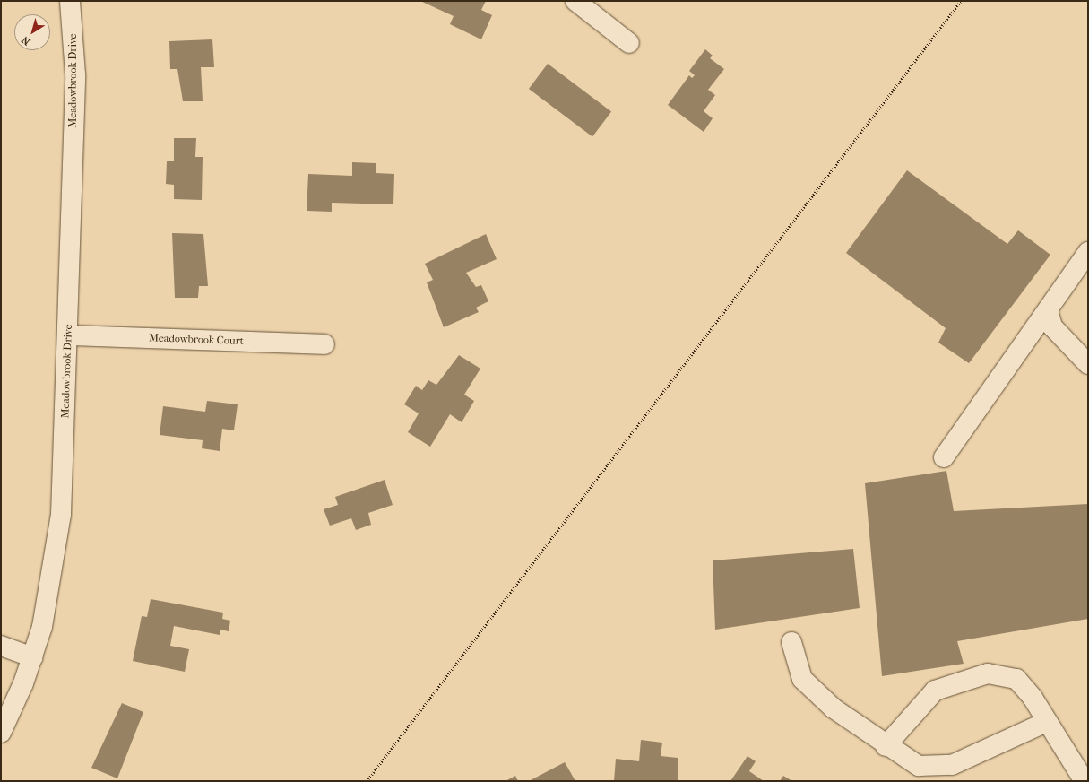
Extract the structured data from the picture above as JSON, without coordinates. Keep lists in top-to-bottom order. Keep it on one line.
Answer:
{"streets":{"street":["Meadowbrook Drive","Meadowbrook Court"]},"crossings":[["Meadowbrook Drive","Meadowbrook Court"]],"north":"bottom left"}
